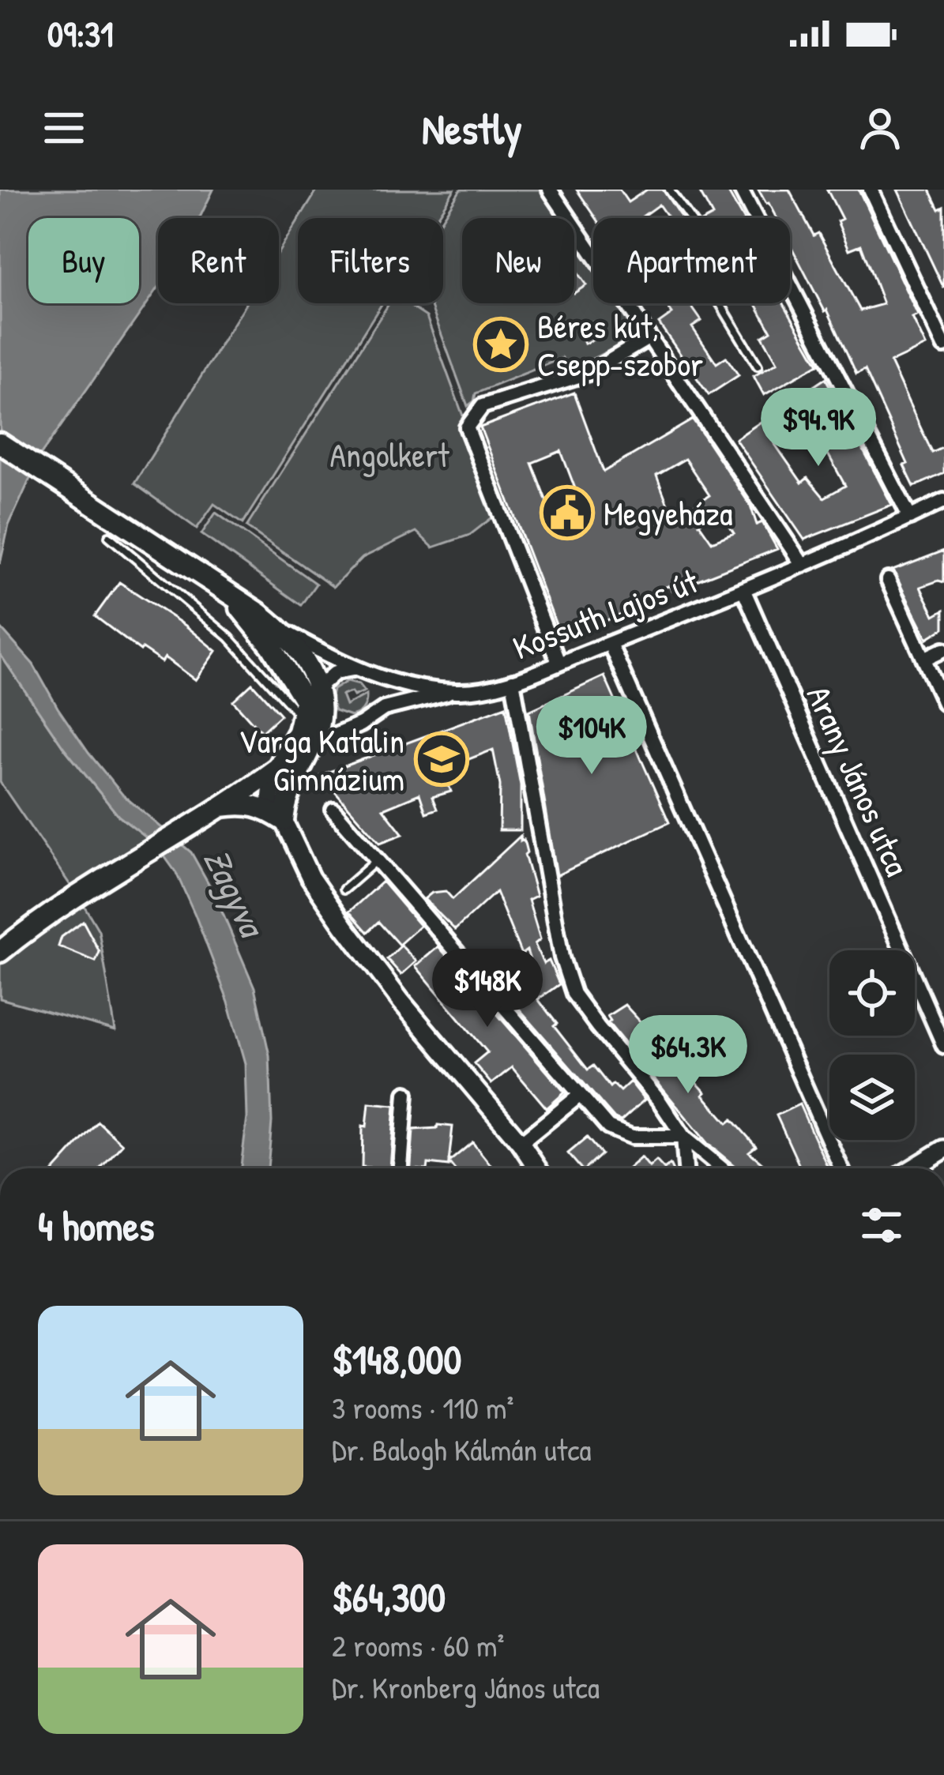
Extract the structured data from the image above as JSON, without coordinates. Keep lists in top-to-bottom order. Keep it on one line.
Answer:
{"streets":{"street":["Kossuth Lajos út","Arany János utca"]},"crossings":[["Kossuth Lajos út","Arany János utca"]],"water":["Zagyva"],"parks":["Angolkert"],"places":{"place":["Béres kút, Csepp-szobor"],"public building":["Megyeháza"],"school or university":["Varga Katalin Gimnázium"]},"page":{"status":"09:31","header":"Nestly","chip":["Buy","Rent","Filters","New","Apartment"],"price":["$94.9K","$104K","$148K","$64.3K"],"heading":"4 homes","list":[{"name":"$148,000","note":"3 rooms · 110 m² · Dr. Balogh Kálmán utca"},{"name":"$64,300","note":"2 rooms · 60 m² · Dr. Kronberg János utca"}]}}
